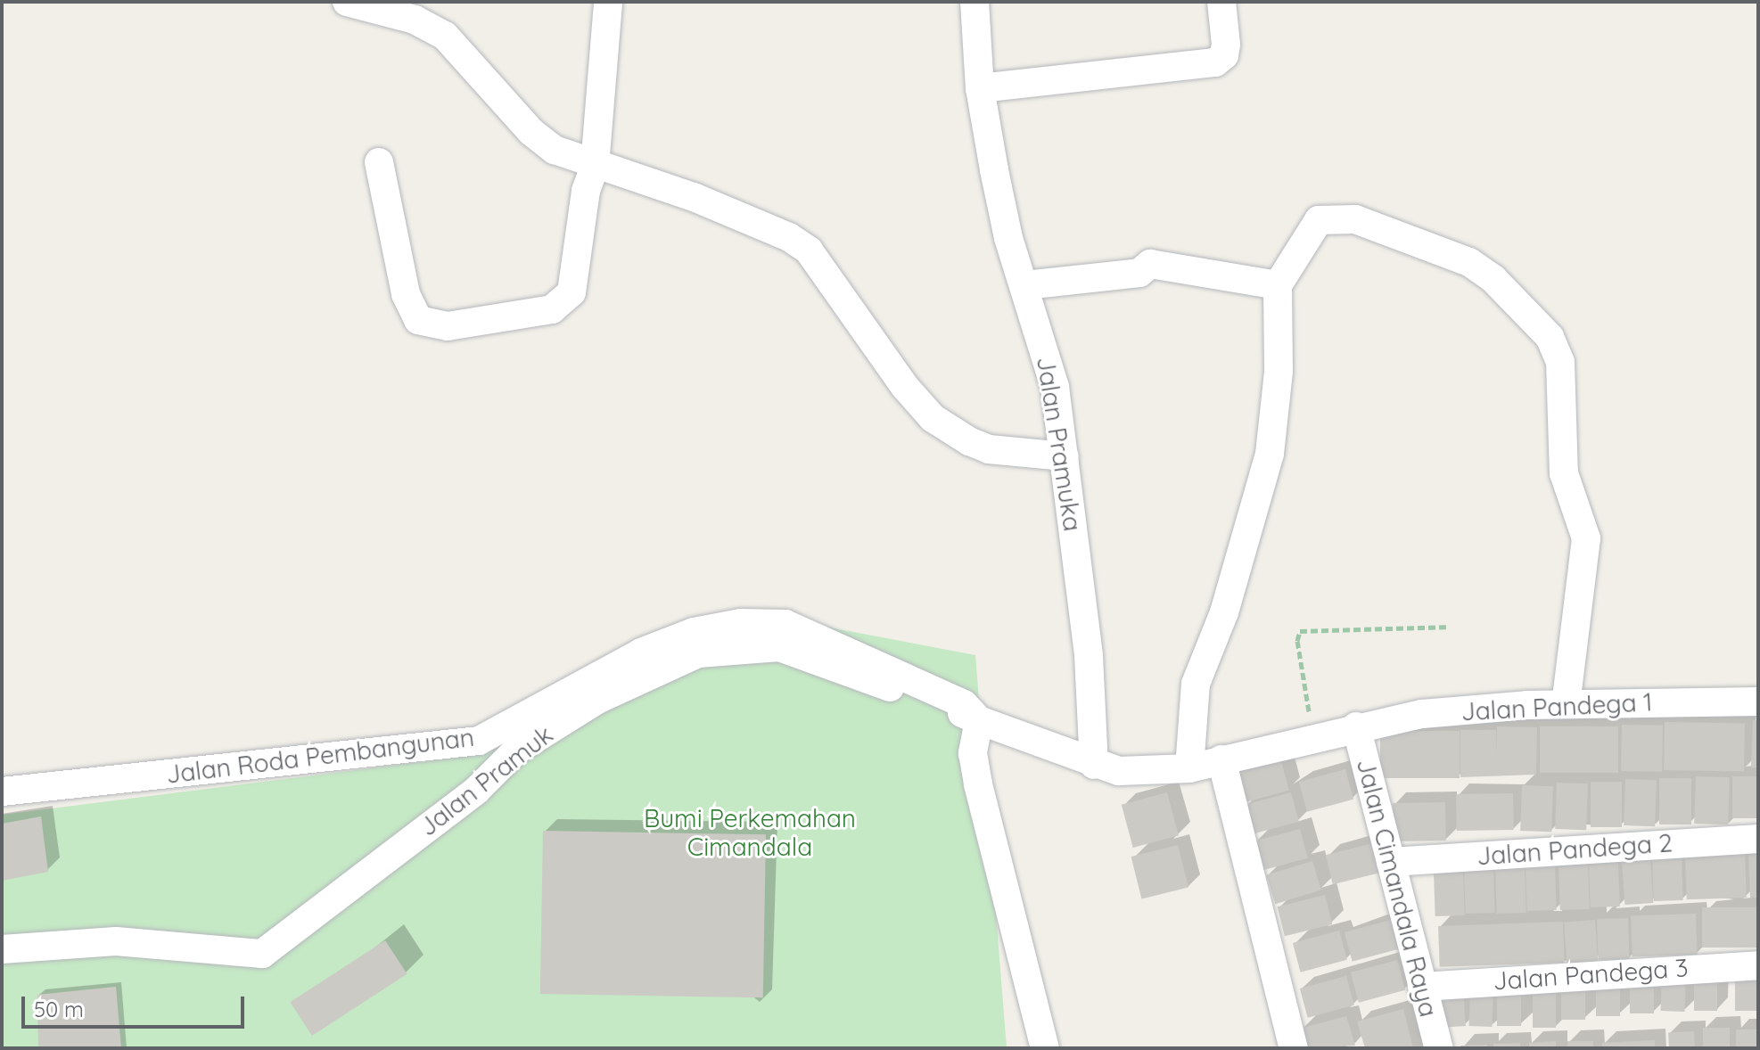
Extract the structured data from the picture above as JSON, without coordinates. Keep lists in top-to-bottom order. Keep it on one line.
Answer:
{"streets":{"street":["Jalan Pramuka","Jalan Pandega 1","Jalan Roda Pembangunan","Jalan Pramuk","Jalan Pandega 2","Jalan Cimandala Raya","Jalan Pandega 3"]},"crossings":[["Jalan Pramuka","Jalan Roda Pembangunan"],["Jalan Pandega 1","Jalan Roda Pembangunan"],["Jalan Pandega 1","Jalan Cimandala Raya"],["Jalan Roda Pembangunan","Jalan Pramuk"],["Jalan Pandega 2","Jalan Cimandala Raya"],["Jalan Cimandala Raya","Jalan Pandega 3"]],"parks":["Bumi Perkemahan Cimandala"],"scale_bar":"50 m"}
